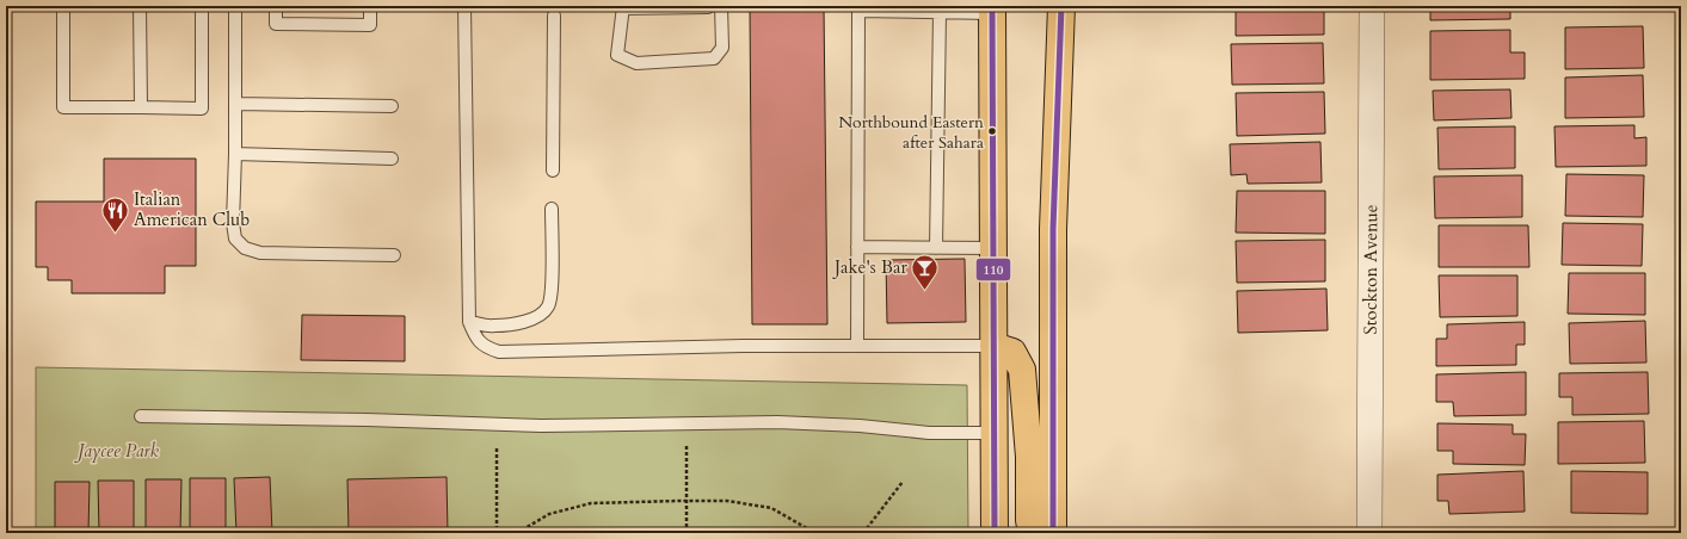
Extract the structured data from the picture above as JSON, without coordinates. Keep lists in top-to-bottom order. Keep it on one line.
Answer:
{"streets":{"street":["Stockton Avenue"]},"parks":["Jaycee Park"],"places":{"other":["Northbound Eastern after Sahara"],"restaurant":["Italian American Club"],"bar":["Jake's Bar"]},"lines":["transit line 110"]}
